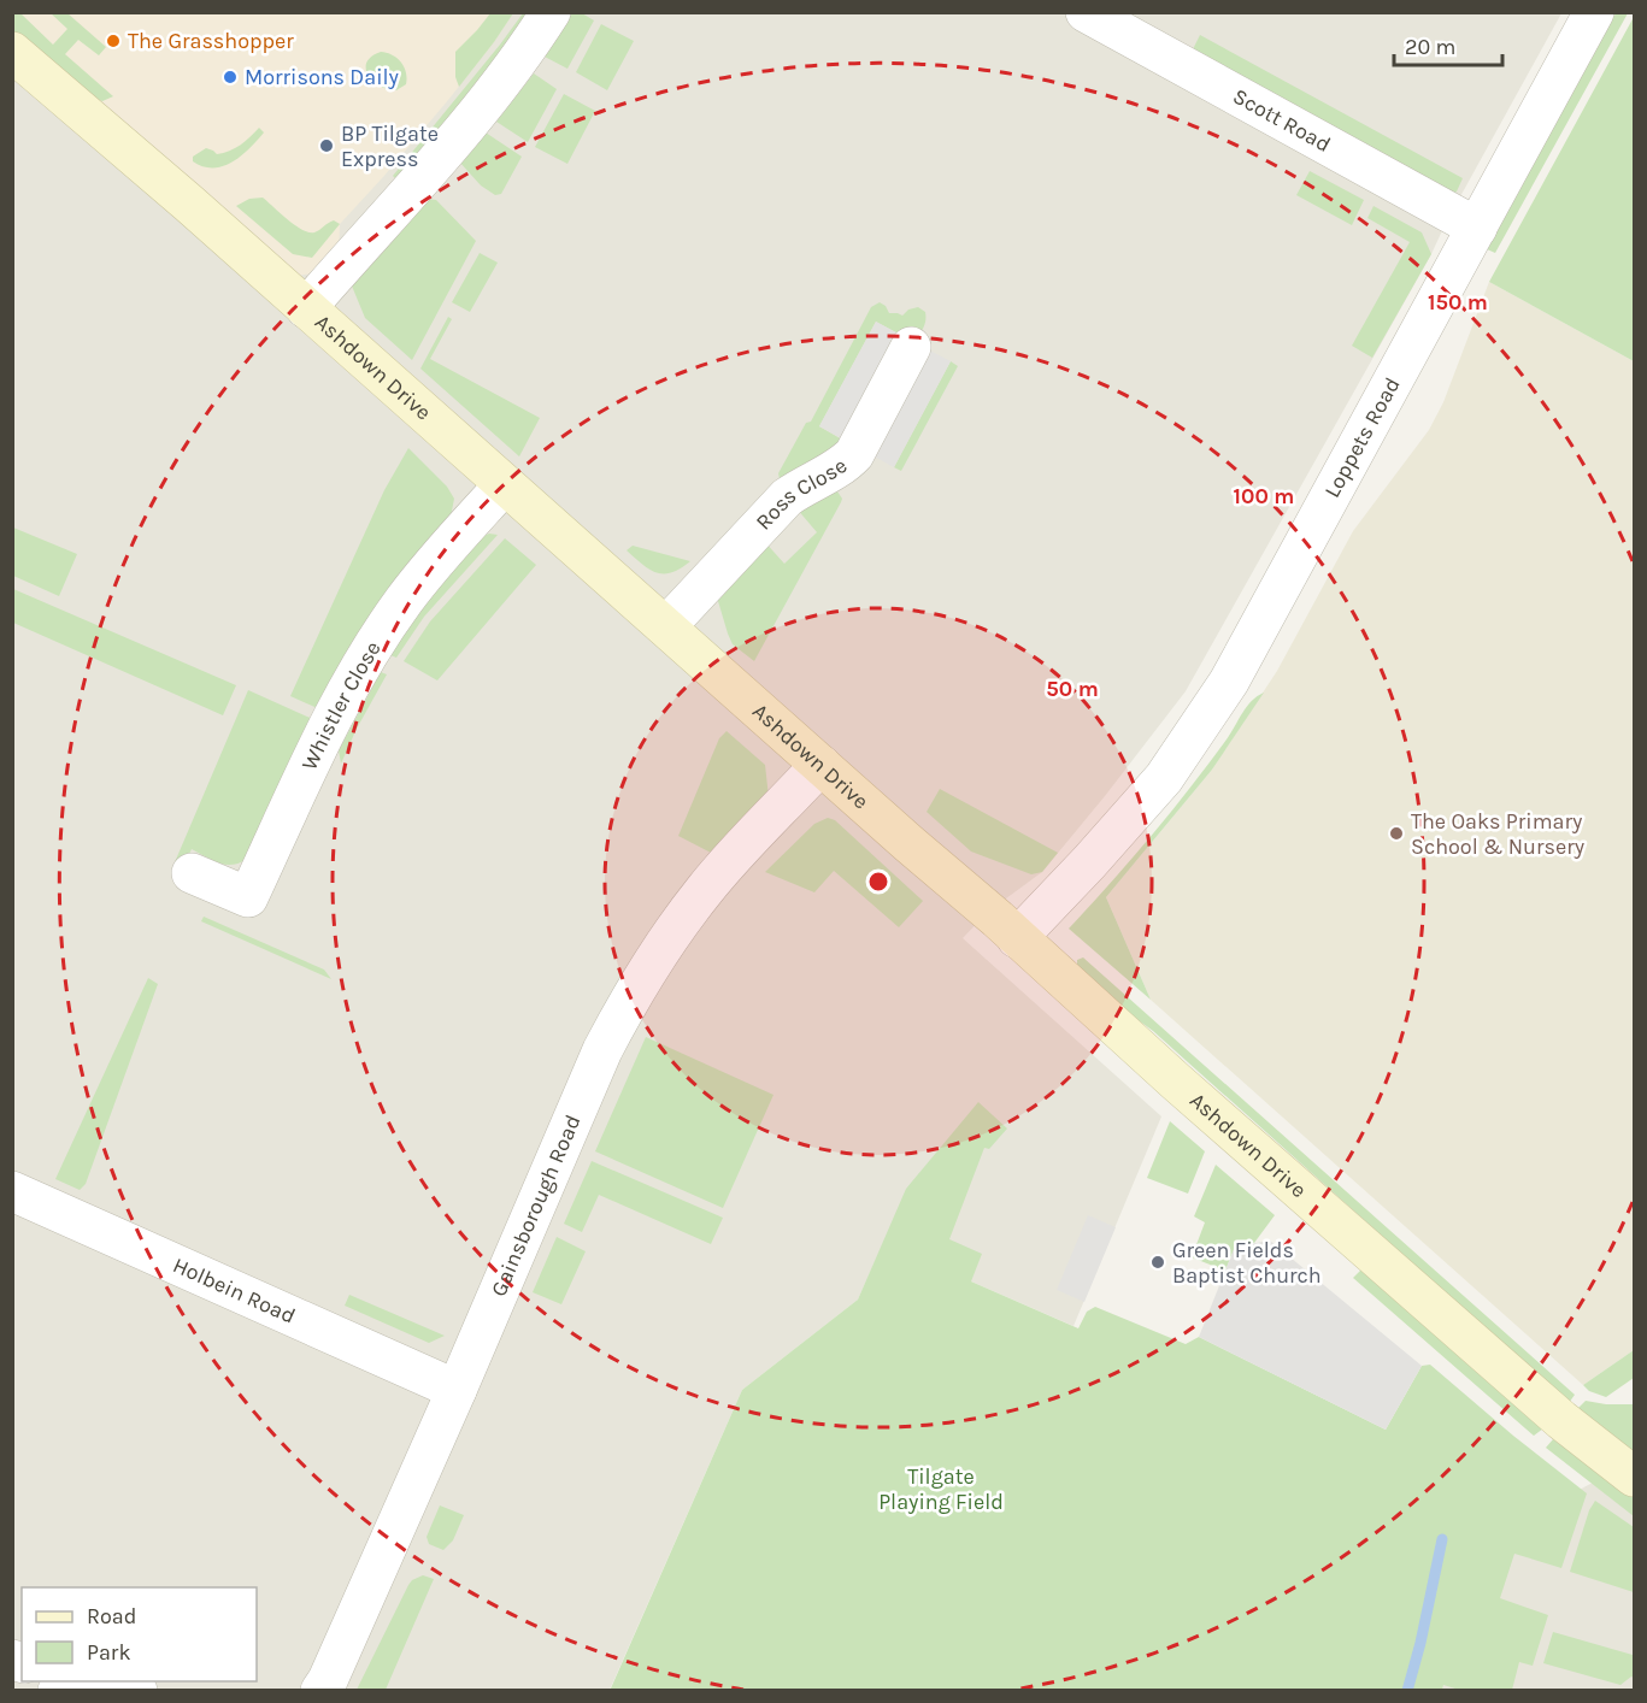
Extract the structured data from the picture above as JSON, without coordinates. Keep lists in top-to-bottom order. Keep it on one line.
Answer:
{"streets":{"street":["Scott Road","Ashdown Drive","Loppets Road","Ross Close","Whistler Close","Gainsborough Road","Holbein Road"]},"crossings":[["Scott Road","Loppets Road"],["Ashdown Drive","Loppets Road"],["Ashdown Drive","Ross Close"],["Ashdown Drive","Whistler Close"],["Ashdown Drive","Gainsborough Road"],["Gainsborough Road","Holbein Road"]],"parks":["Tilgate Playing Field"],"places":["The Grasshopper","Morrisons Daily","BP Tilgate Express","The Oaks Primary School & Nursery","Green Fields Baptist Church"],"legend":["Road","Park"],"scale_bar":"20 m","rings":["150 m","100 m","50 m"]}
